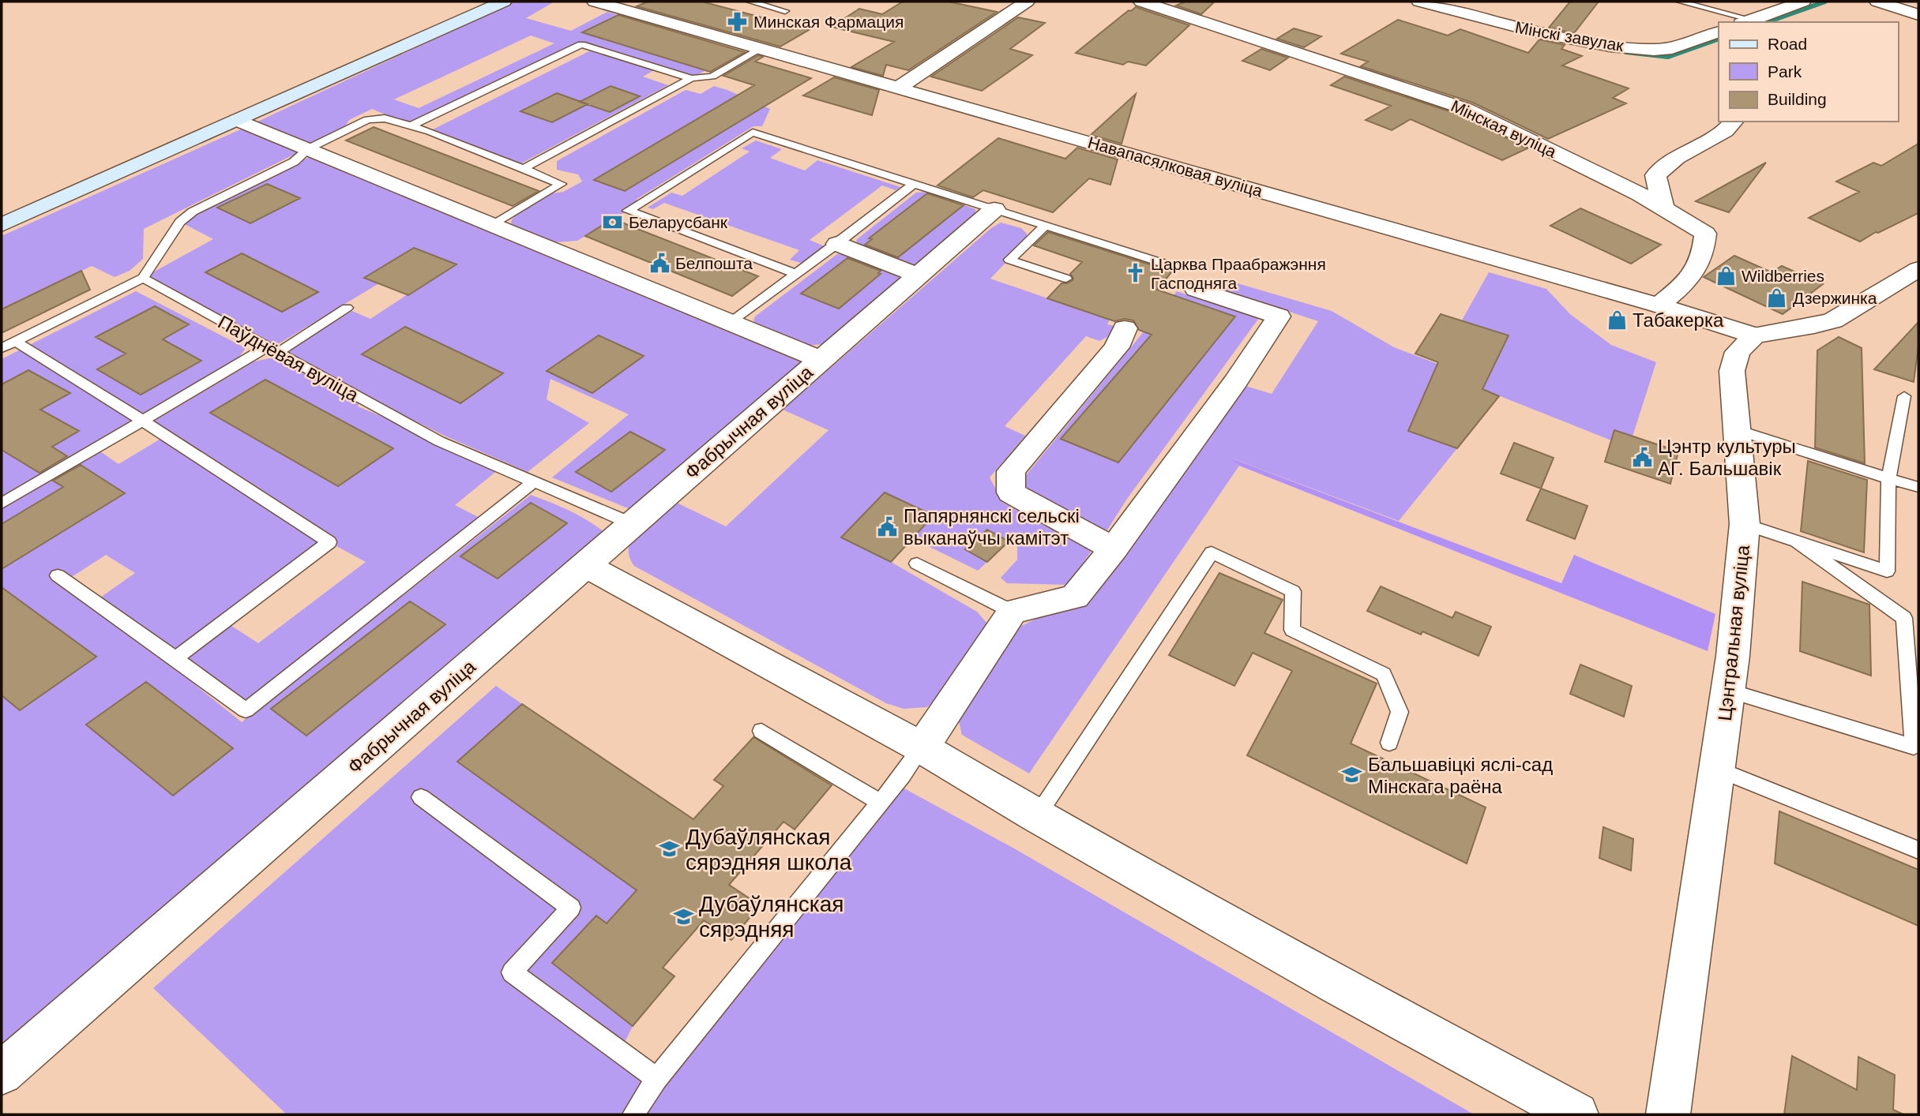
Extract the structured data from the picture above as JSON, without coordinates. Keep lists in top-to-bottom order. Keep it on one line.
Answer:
{"streets":{"street":["Мінскі завулак","Мінская вуліца","Навапасялковая вуліца","Фабрычная вуліца","Цэнтральная вуліца"],"lane":["Паўднёвая вуліца"]},"crossings":[["Мінская вуліца","Навапасялковая вуліца"],["Навапасялковая вуліца","Цэнтральная вуліца"],["Паўднёвая вуліца","Фабрычная вуліца"]],"places":{"pharmacy":["Минская Фармация"],"bank":["Беларусбанк"],"public building":["Белпошта","Цэнтр культуры АГ. Бальшавік","Папярнянскі сельскі выканаўчы камітэт"],"church":["Царква Праабражэння Гасподняга"],"shop":["Wildberries","Дзержинка","Табакерка"],"school or university":["Бальшавіцкі яслі-сад Мінскага раёна","Дубаўлянская сярэдняя школа","Дубаўлянская сярэдняя"]},"legend":["Road","Park","Building"]}
